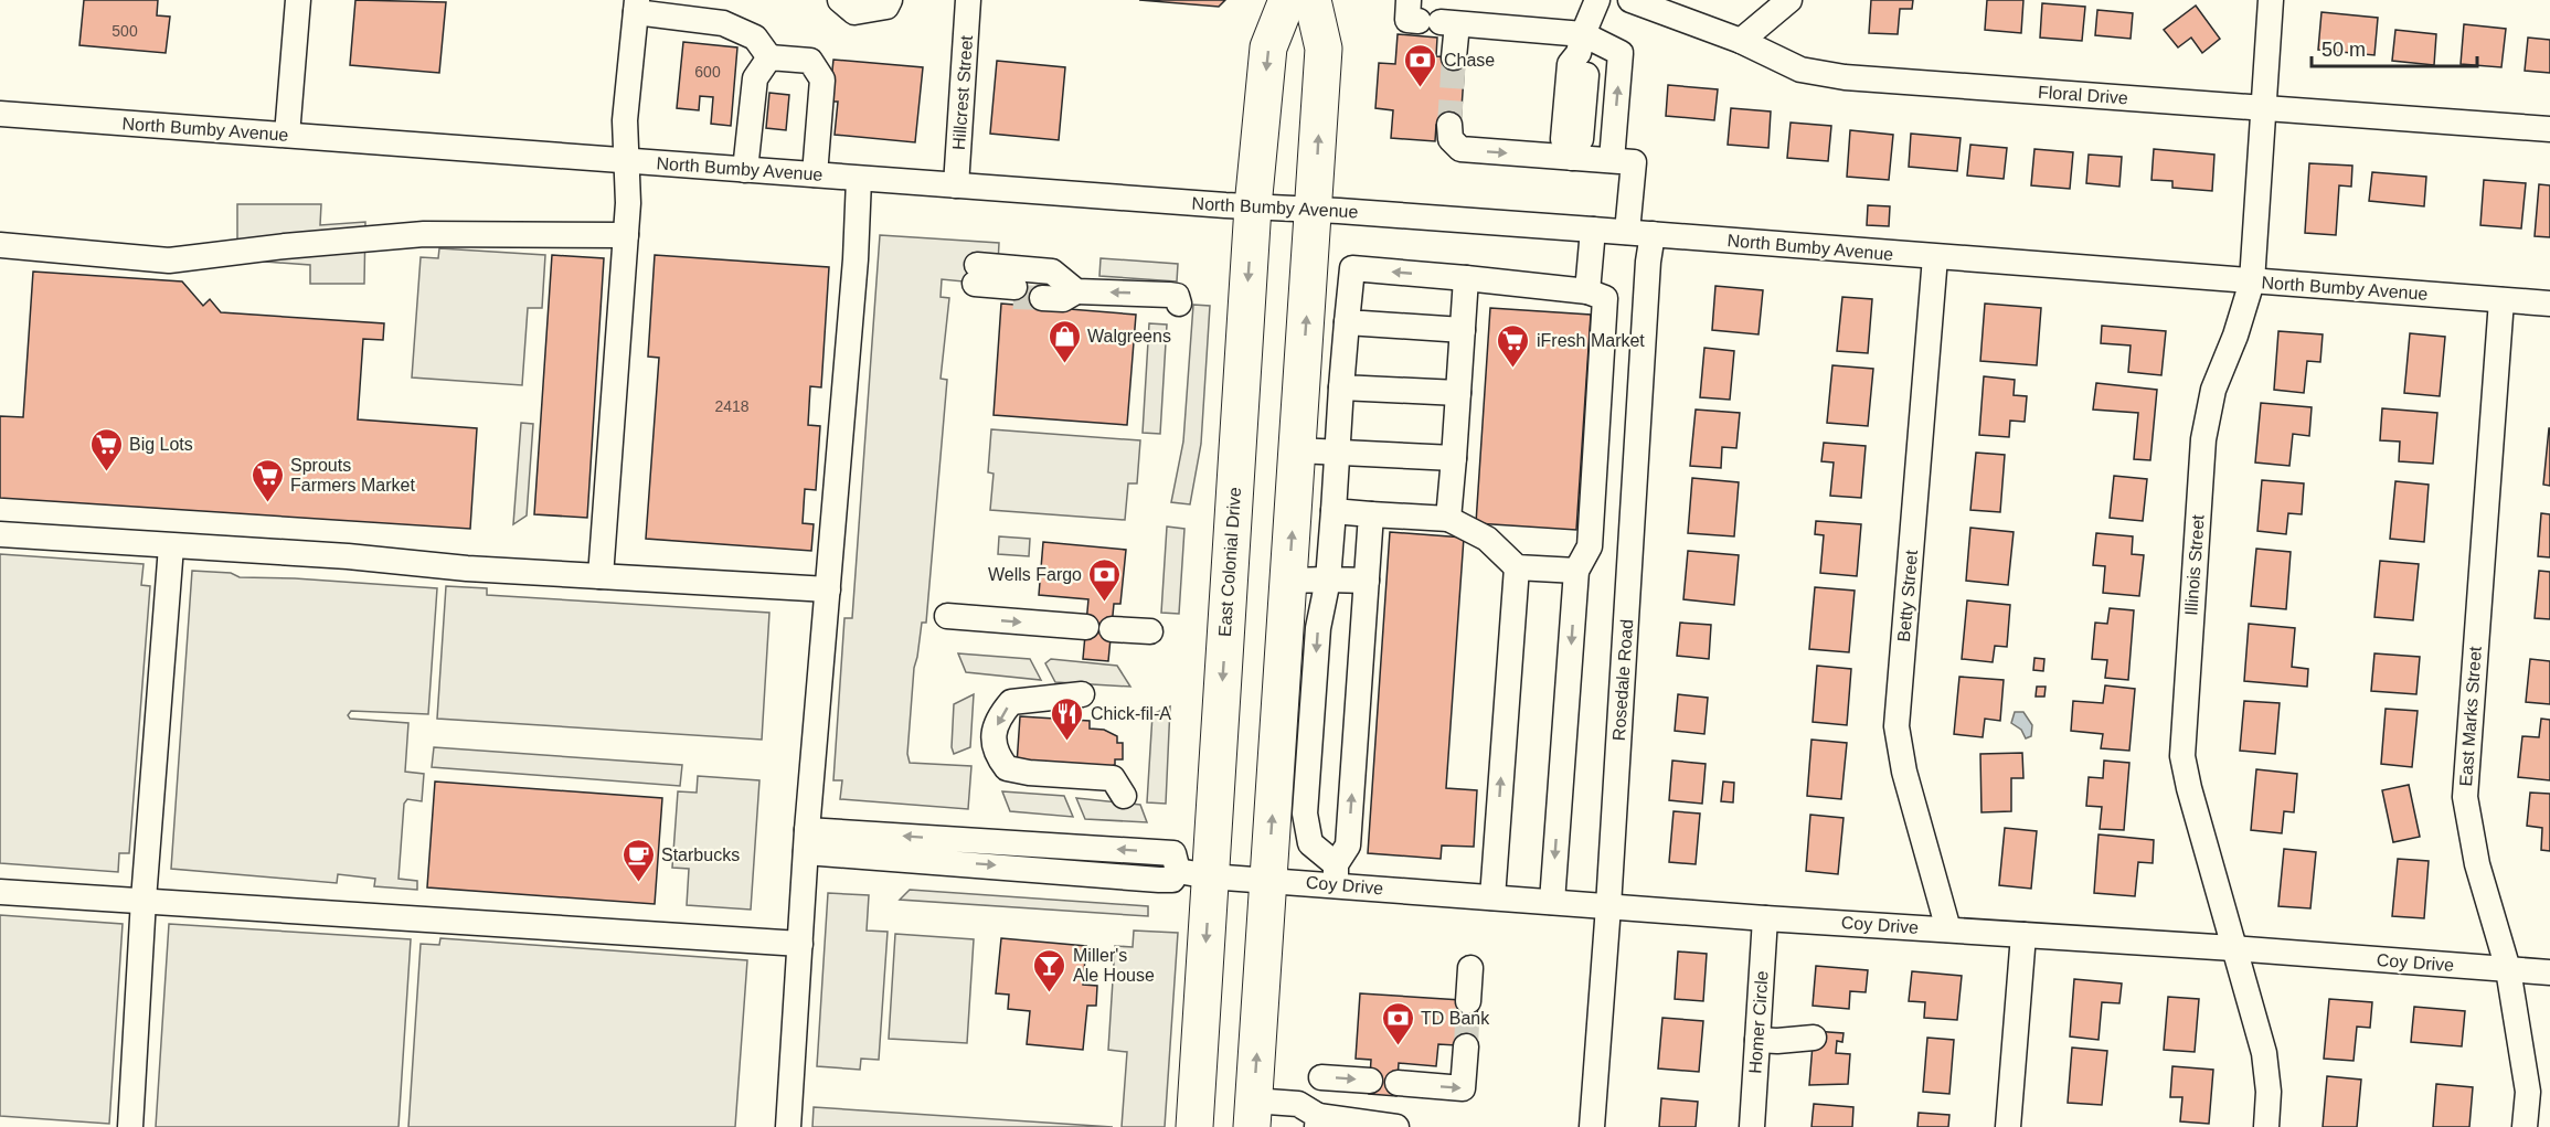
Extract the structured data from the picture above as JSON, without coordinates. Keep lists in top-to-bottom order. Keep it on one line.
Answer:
{"streets":{"highway":["East Colonial Drive"],"street":["Hillcrest Street","Floral Drive","North Bumby Avenue","Illinois Street","Betty Street","Rosedale Road","East Marks Street","Coy Drive","Homer Circle"]},"crossings":[["Hillcrest Street","North Bumby Avenue"],["Floral Drive","Illinois Street"],["North Bumby Avenue","East Colonial Drive"],["North Bumby Avenue","Illinois Street"],["North Bumby Avenue","Betty Street"],["North Bumby Avenue","Rosedale Road"],["North Bumby Avenue","East Marks Street"],["East Colonial Drive","Coy Drive"],["Illinois Street","Coy Drive"],["Betty Street","Coy Drive"],["Rosedale Road","Coy Drive"],["East Marks Street","Coy Drive"],["Coy Drive","Homer Circle"]],"places":{"bank":["Chase","Wells Fargo","TD Bank"],"shop":["Walgreens"],"supermarket":["iFresh Market","Big Lots","Sprouts Farmers Market"],"restaurant":["Chick-fil-A"],"cafe":["Starbucks"],"bar":["Miller's Ale House"]},"house_numbers":["500","600","2418"],"scale_bar":"50 m"}
